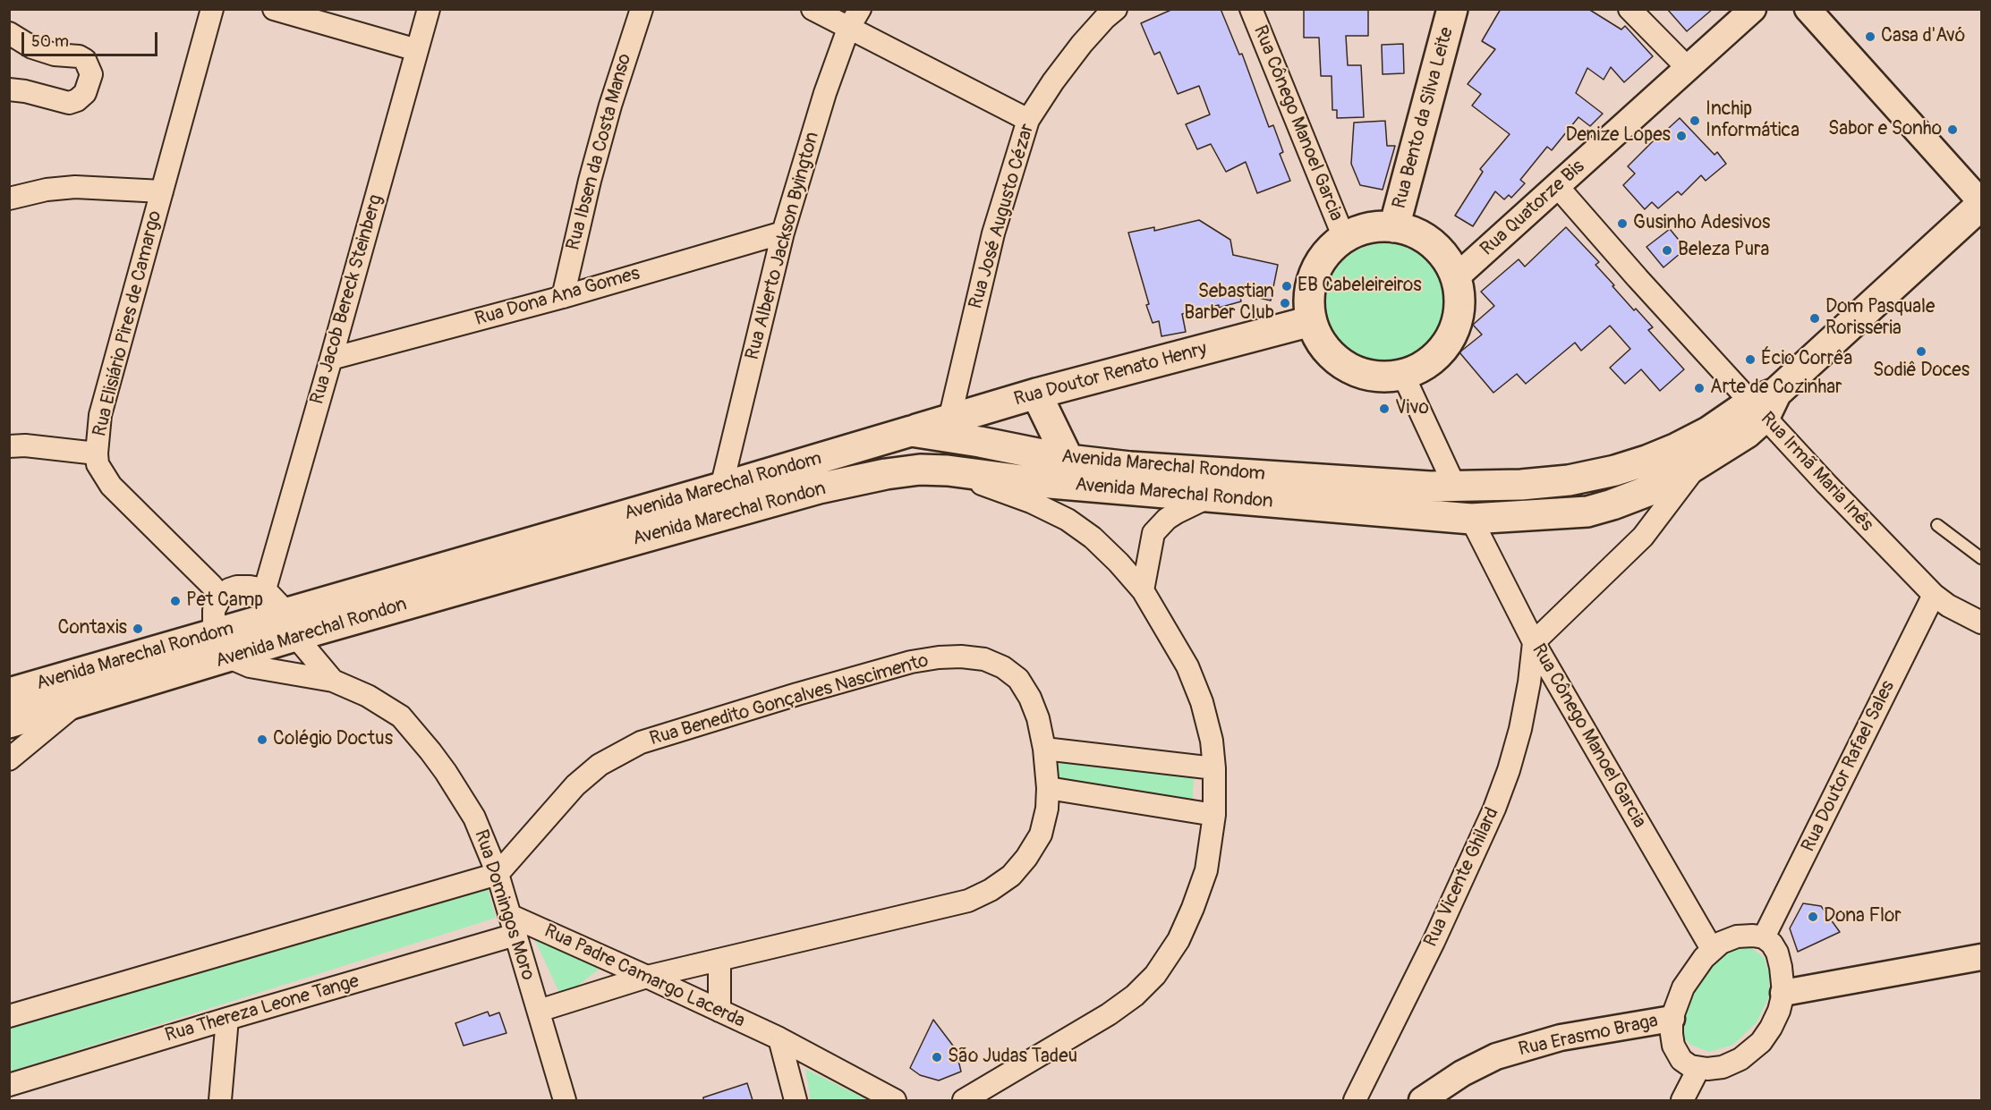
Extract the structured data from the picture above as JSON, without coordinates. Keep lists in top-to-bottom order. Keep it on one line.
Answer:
{"streets":{"main road":["Rua Bento da Silva Leite","Rua Doutor Renato Henry","Avenida Marechal Rondom","Avenida Marechal Rondon"],"street":["Rua Cônego Manoel Garcia","Rua Ibsen da Costa Manso","Rua Quatorze Bis","Rua José Augusto Cézar","Rua Alberto Jackson Byington","Rua Dona Ana Gomes","Rua Jacob Bereck Steinberg","Rua Elisiário Pires de Camargo","Rua Irmã Maria Inês","Rua Benedito Gonçalves Nascimento","Rua Doutor Rafael Sales","Rua Vicente Ghilard","Rua Domingos Moro","Rua Padre Camargo Lacerda","Rua Thereza Leone Tange","Rua Erasmo Braga"]},"crossings":[["Rua Bento da Silva Leite","Rua Cônego Manoel Garcia"],["Rua Bento da Silva Leite","Rua Quatorze Bis"],["Rua Bento da Silva Leite","Rua Doutor Renato Henry"],["Rua Cônego Manoel Garcia","Rua Quatorze Bis"],["Rua Cônego Manoel Garcia","Rua Doutor Renato Henry"],["Rua Cônego Manoel Garcia","Avenida Marechal Rondon"],["Rua Cônego Manoel Garcia","Rua Doutor Rafael Sales"],["Rua Cônego Manoel Garcia","Rua Vicente Ghilard"],["Rua Cônego Manoel Garcia","Rua Erasmo Braga"],["Rua Ibsen da Costa Manso","Rua Dona Ana Gomes"],["Rua Quatorze Bis","Rua Doutor Renato Henry"],["Rua Quatorze Bis","Rua Irmã Maria Inês"],["Rua José Augusto Cézar","Rua Doutor Renato Henry"],["Rua Alberto Jackson Byington","Rua Dona Ana Gomes"],["Rua Alberto Jackson Byington","Avenida Marechal Rondom"],["Rua Dona Ana Gomes","Rua Jacob Bereck Steinberg"],["Rua Jacob Bereck Steinberg","Avenida Marechal Rondom"],["Rua Jacob Bereck Steinberg","Avenida Marechal Rondon"],["Rua Doutor Renato Henry","Avenida Marechal Rondom"],["Avenida Marechal Rondom","Rua Irmã Maria Inês"],["Avenida Marechal Rondom","Avenida Marechal Rondon"],["Avenida Marechal Rondom","Rua Domingos Moro"],["Rua Irmã Maria Inês","Avenida Marechal Rondon"],["Rua Irmã Maria Inês","Rua Doutor Rafael Sales"],["Avenida Marechal Rondon","Rua Domingos Moro"],["Rua Benedito Gonçalves Nascimento","Rua Domingos Moro"],["Rua Benedito Gonçalves Nascimento","Rua Padre Camargo Lacerda"],["Rua Doutor Rafael Sales","Rua Erasmo Braga"],["Rua Domingos Moro","Rua Padre Camargo Lacerda"],["Rua Domingos Moro","Rua Thereza Leone Tange"],["Rua Padre Camargo Lacerda","Rua Thereza Leone Tange"]],"places":["Casa d'Avó","Inchip Informática","Sabor e Sonho","Denize Lopes","Gusinho Adesivos","Beleza Pura","EB Cabeleireiros","Sebastian Barber Club","Dom Pasquale Rorisseria","Sodiê Doces","Écio Corrêa","Arte de Cozinhar","Vivo","Pet Camp","Contaxis","Colégio Doctus","Dona Flor","São Judas Tadeu"],"scale_bar":"50 m"}
